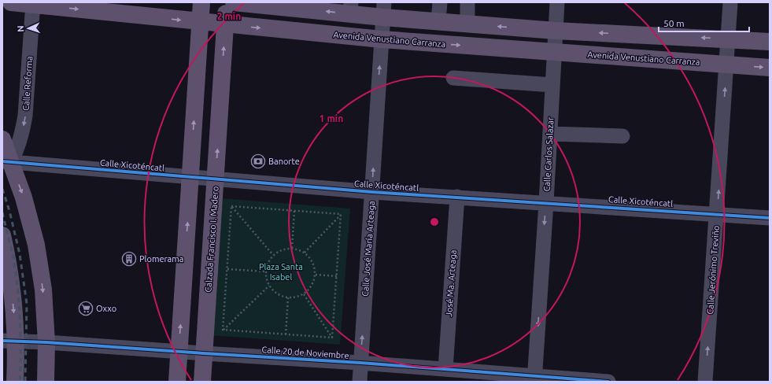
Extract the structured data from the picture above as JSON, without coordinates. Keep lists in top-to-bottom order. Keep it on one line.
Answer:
{"streets":{"main road":["Avenida Venustiano Carranza","Calzada Francisco I. Madero"],"street":["Calle Reforma","Calle Carlos Salazar","Calle Xicoténcatl","Calle José María Arteaga","Calle Jerónimo Treviño","José Ma. Arteaga","Calle 20 de Noviembre"]},"crossings":[["Avenida Venustiano Carranza","Calle Reforma"],["Avenida Venustiano Carranza","Calle Carlos Salazar"],["Avenida Venustiano Carranza","Calzada Francisco I. Madero"],["Avenida Venustiano Carranza","Calle José María Arteaga"],["Avenida Venustiano Carranza","Calle Jerónimo Treviño"],["Calle Reforma","Calle Xicoténcatl"],["Calle Carlos Salazar","Calle Xicoténcatl"],["Calle Carlos Salazar","Calle 20 de Noviembre"],["Calle Xicoténcatl","Calzada Francisco I. Madero"],["Calle Xicoténcatl","Calle José María Arteaga"],["Calle Xicoténcatl","Calle Jerónimo Treviño"],["Calle Xicoténcatl","José Ma. Arteaga"],["Calzada Francisco I. Madero","Calle 20 de Noviembre"],["Calle José María Arteaga","Calle 20 de Noviembre"],["José Ma. Arteaga","Calle 20 de Noviembre"]],"one_way":["Calle Reforma","Calle Carlos Salazar","Calle José María Arteaga","Calle Jerónimo Treviño"],"parks":["Plaza Santa Isabel"],"places":{"bank":["Banorte"],"building":["Plomerama"],"supermarket":["Oxxo"]},"scale_bar":"50 m","north":"left","rings":["2 min","1 min"]}
